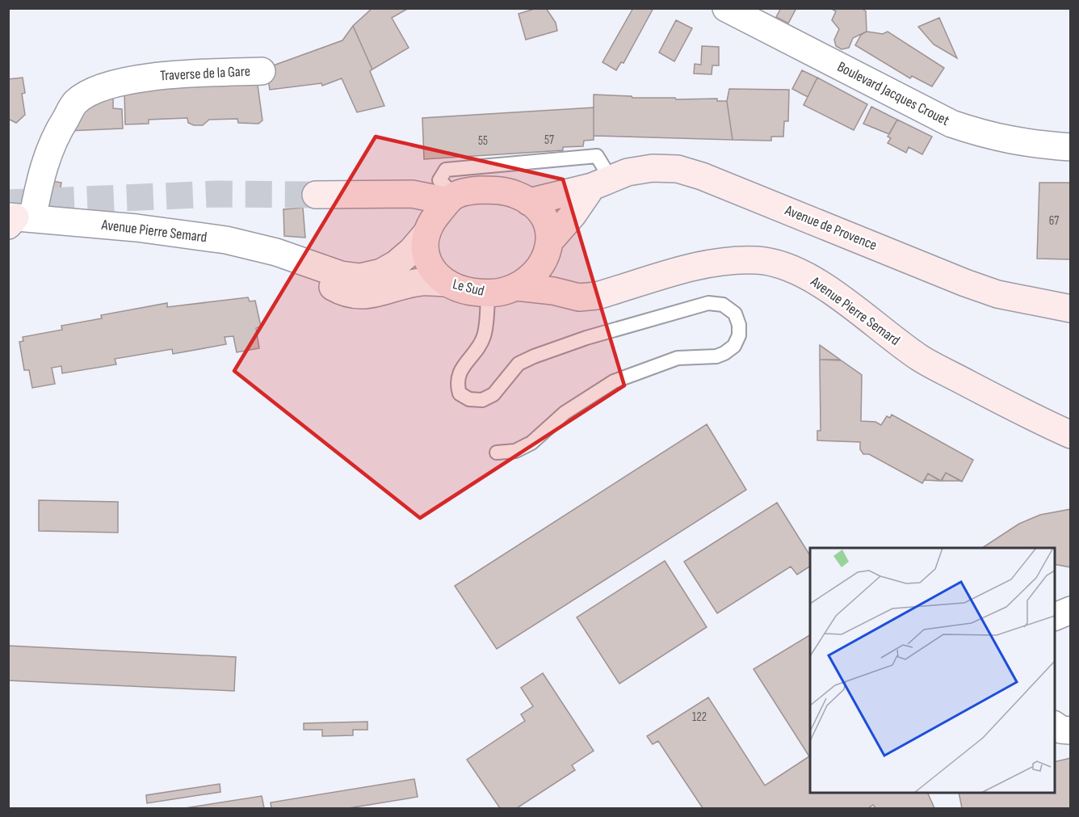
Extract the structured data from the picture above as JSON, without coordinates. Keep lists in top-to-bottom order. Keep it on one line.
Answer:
{"streets":{"main road":["Avenue de Provence","Avenue Pierre Semard","Le Sud"],"street":["Traverse de la Gare","Boulevard Jacques Crouet"]},"crossings":[["Traverse de la Gare","Avenue Pierre Semard"],["Avenue de Provence","Avenue Pierre Semard"],["Avenue de Provence","Le Sud"],["Avenue Pierre Semard","Le Sud"]],"house_numbers":["57","55","67","122"]}
